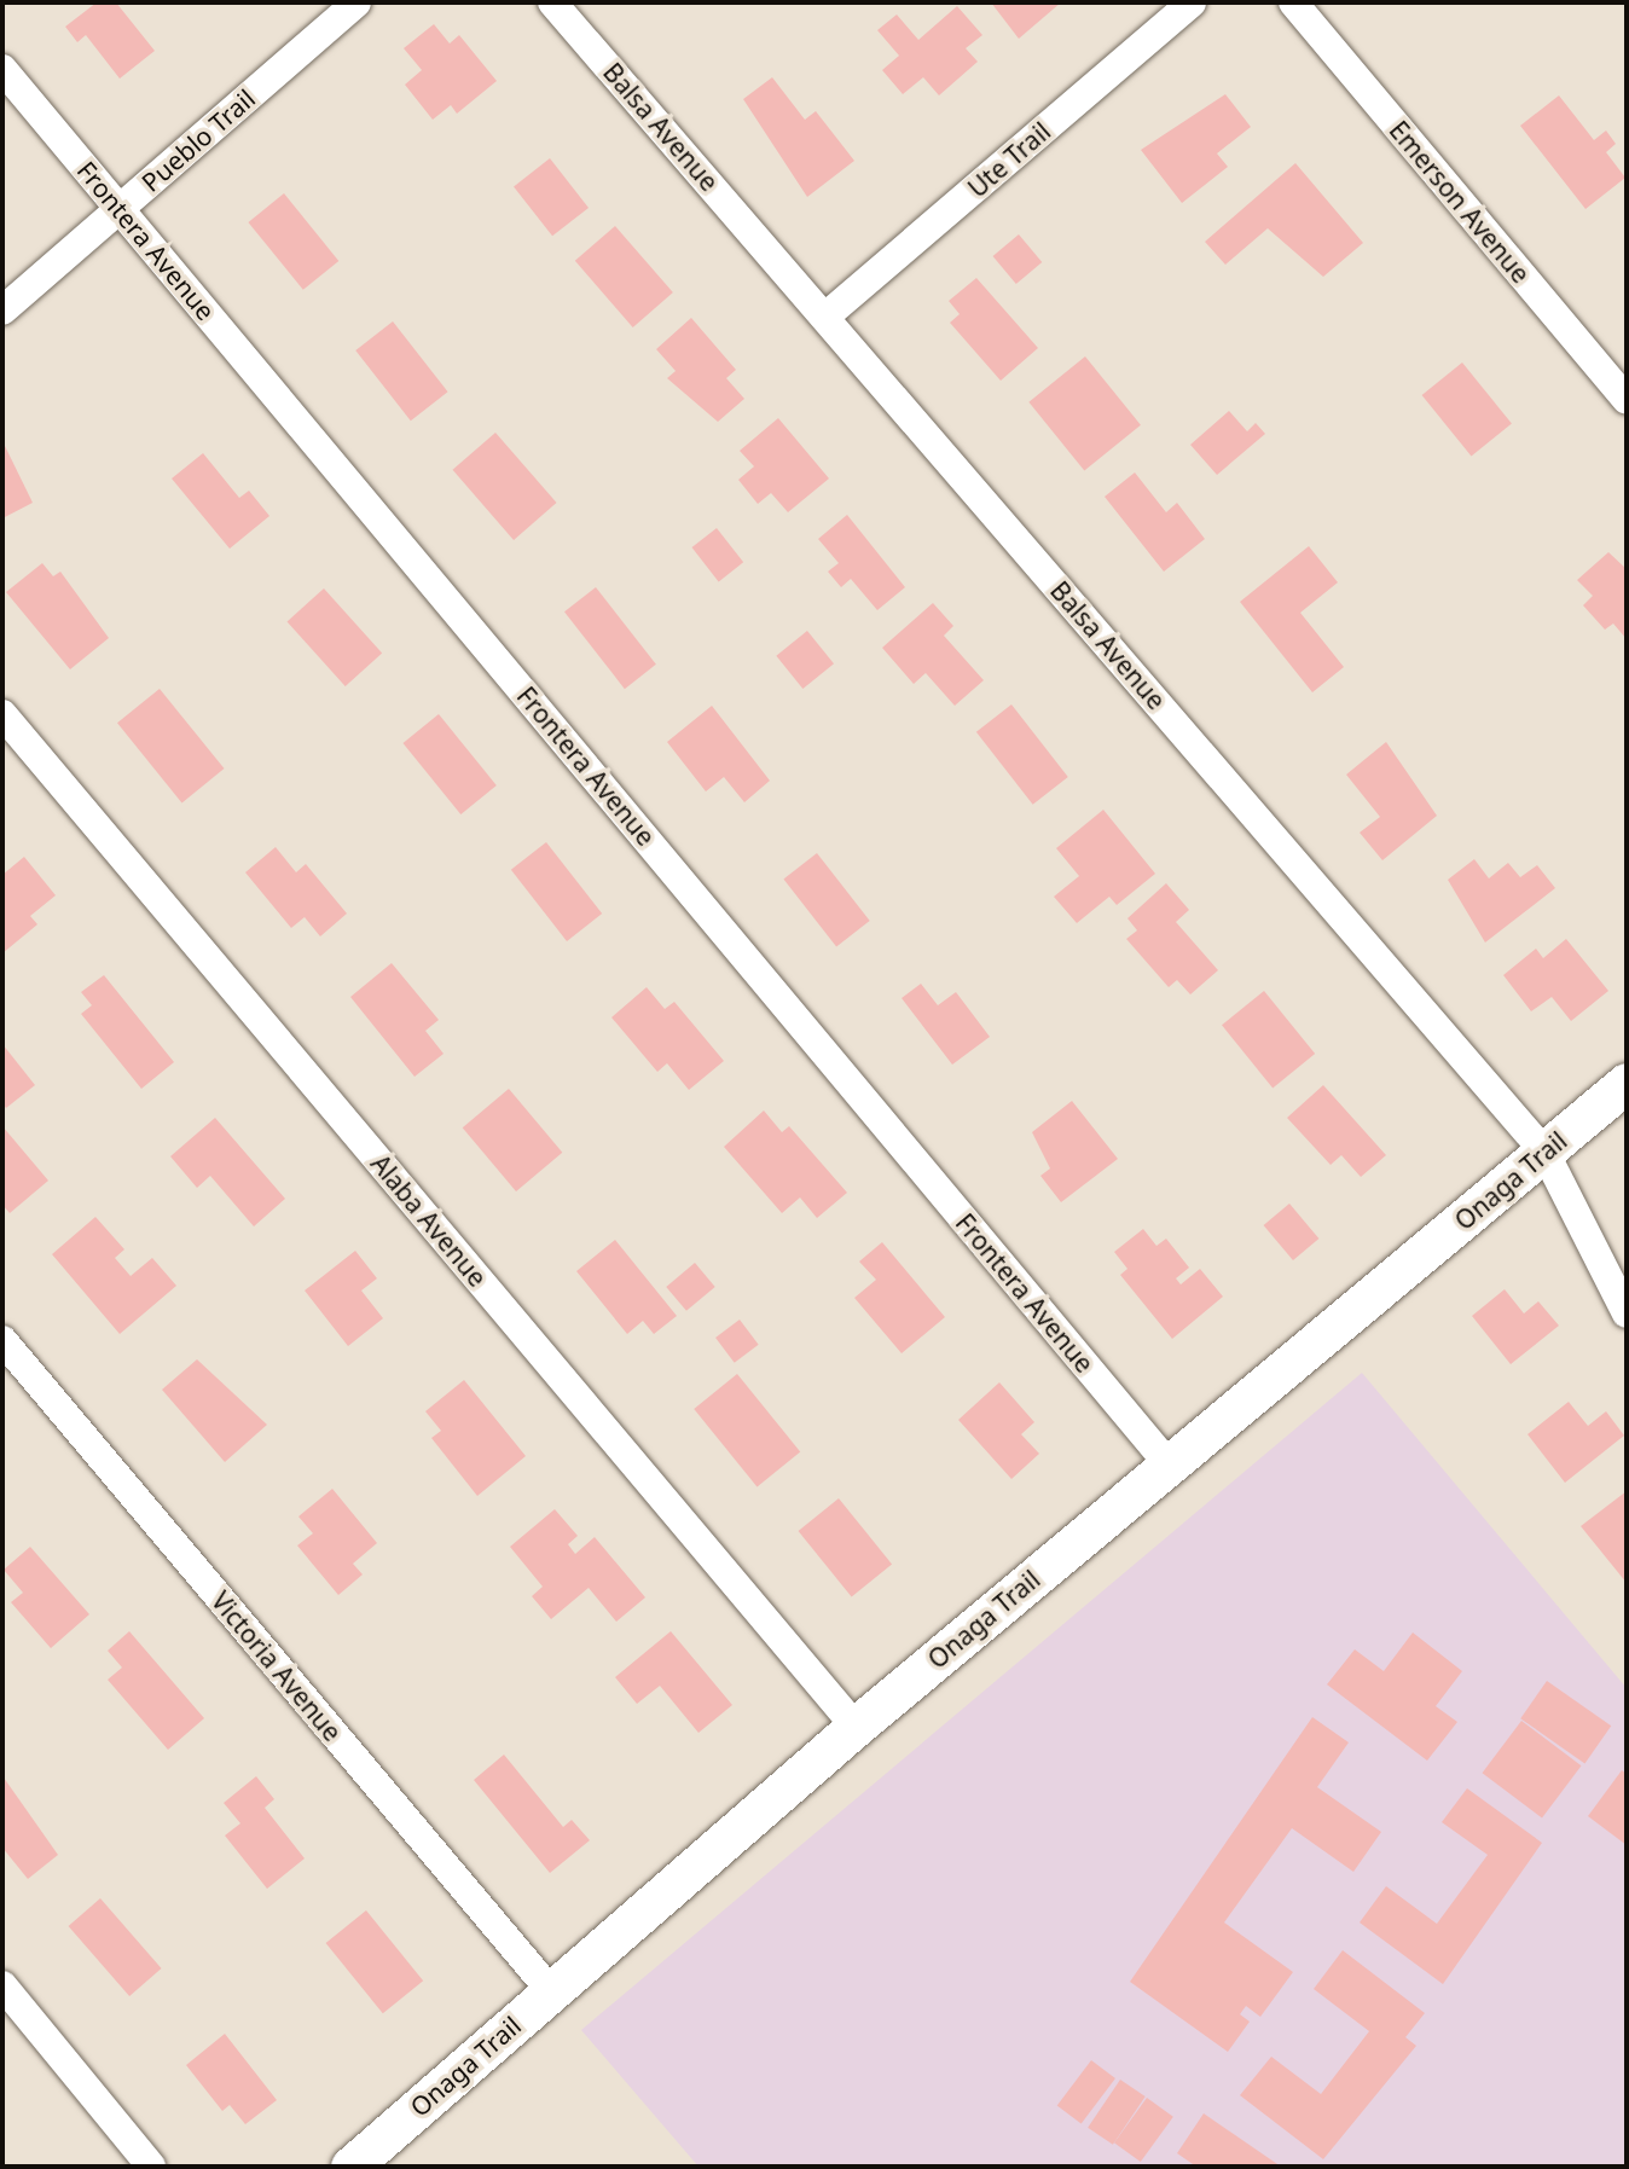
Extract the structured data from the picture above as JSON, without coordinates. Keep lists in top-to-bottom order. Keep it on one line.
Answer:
{"streets":{"street":["Balsa Avenue","Pueblo Trail","Ute Trail","Emerson Avenue","Frontera Avenue","Onaga Trail","Alaba Avenue","Victoria Avenue"]},"crossings":[["Balsa Avenue","Ute Trail"],["Balsa Avenue","Onaga Trail"],["Pueblo Trail","Frontera Avenue"],["Frontera Avenue","Onaga Trail"],["Onaga Trail","Alaba Avenue"],["Onaga Trail","Victoria Avenue"]]}
